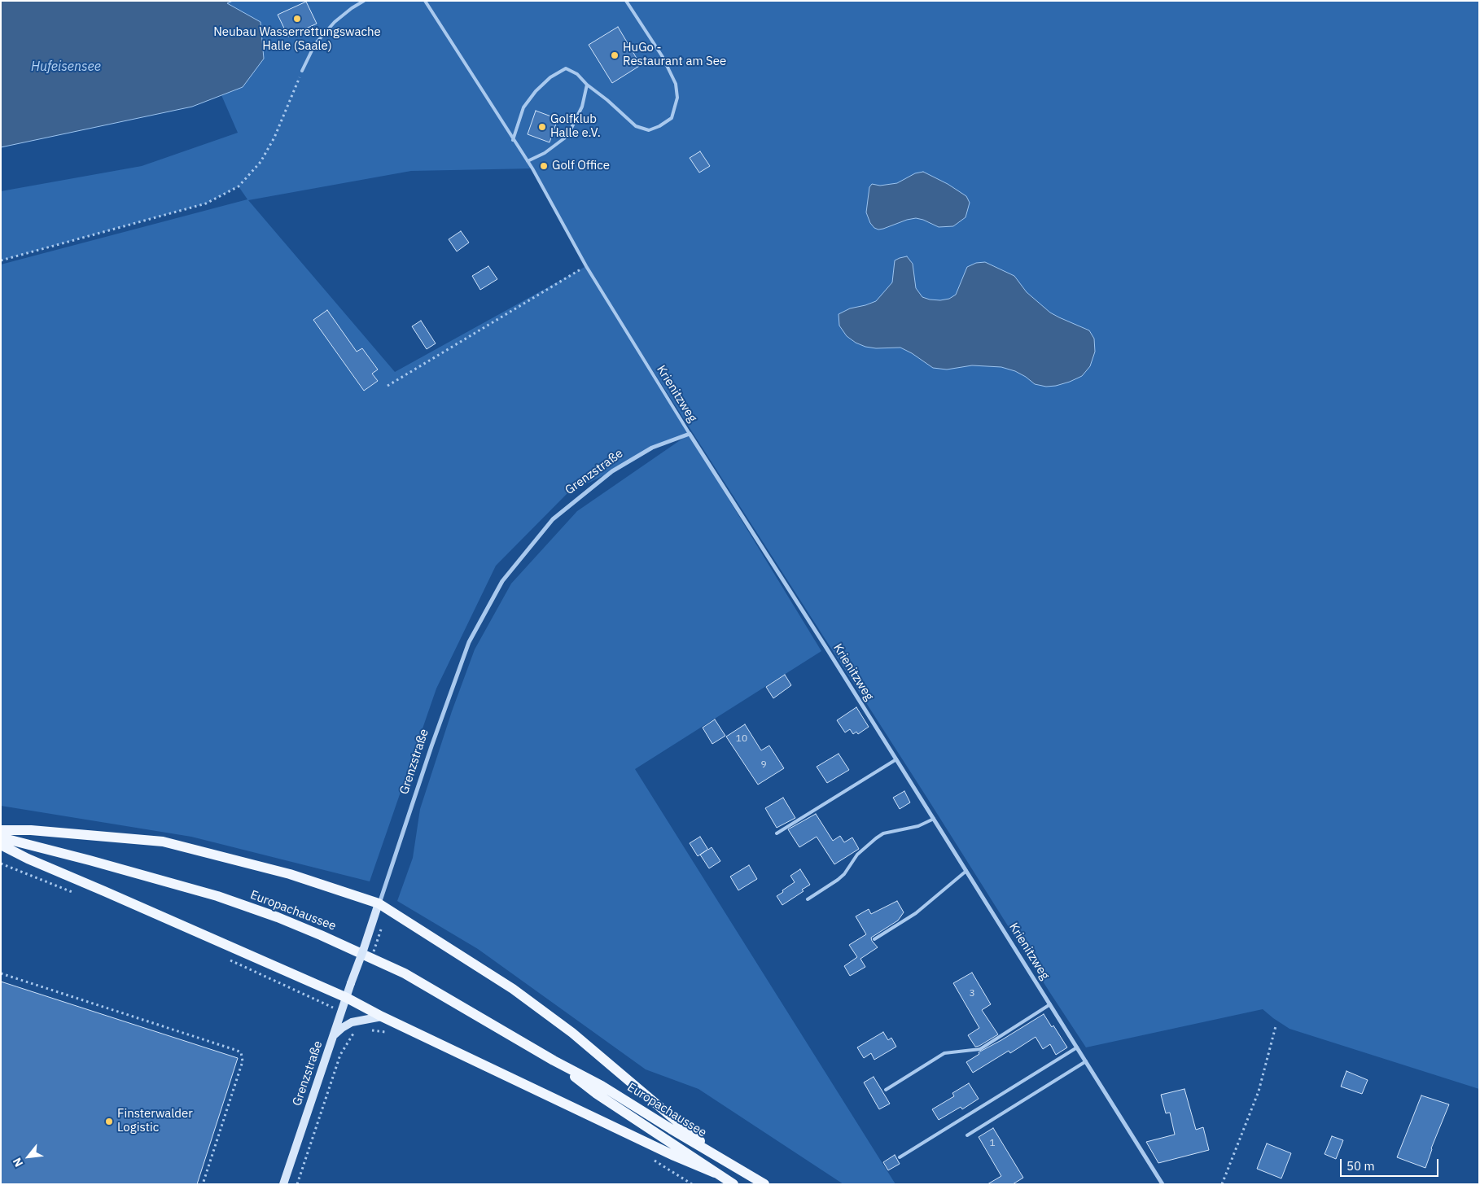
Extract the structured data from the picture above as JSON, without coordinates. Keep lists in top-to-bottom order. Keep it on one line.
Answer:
{"streets":{"main road":["Europachaussee"],"street":["Krienitzweg","Grenzstraße"]},"crossings":[["Krienitzweg","Grenzstraße"]],"water":["Hufeisensee"],"places":["Neubau Wasserrettungswache Halle (Saale)","HuGo - Restaurant am See","Golfklub Halle e.V.","Golf Office","Finsterwalder Logistic"],"house_numbers":["10","9","3","1"],"scale_bar":"50 m","north":"bottom left"}
